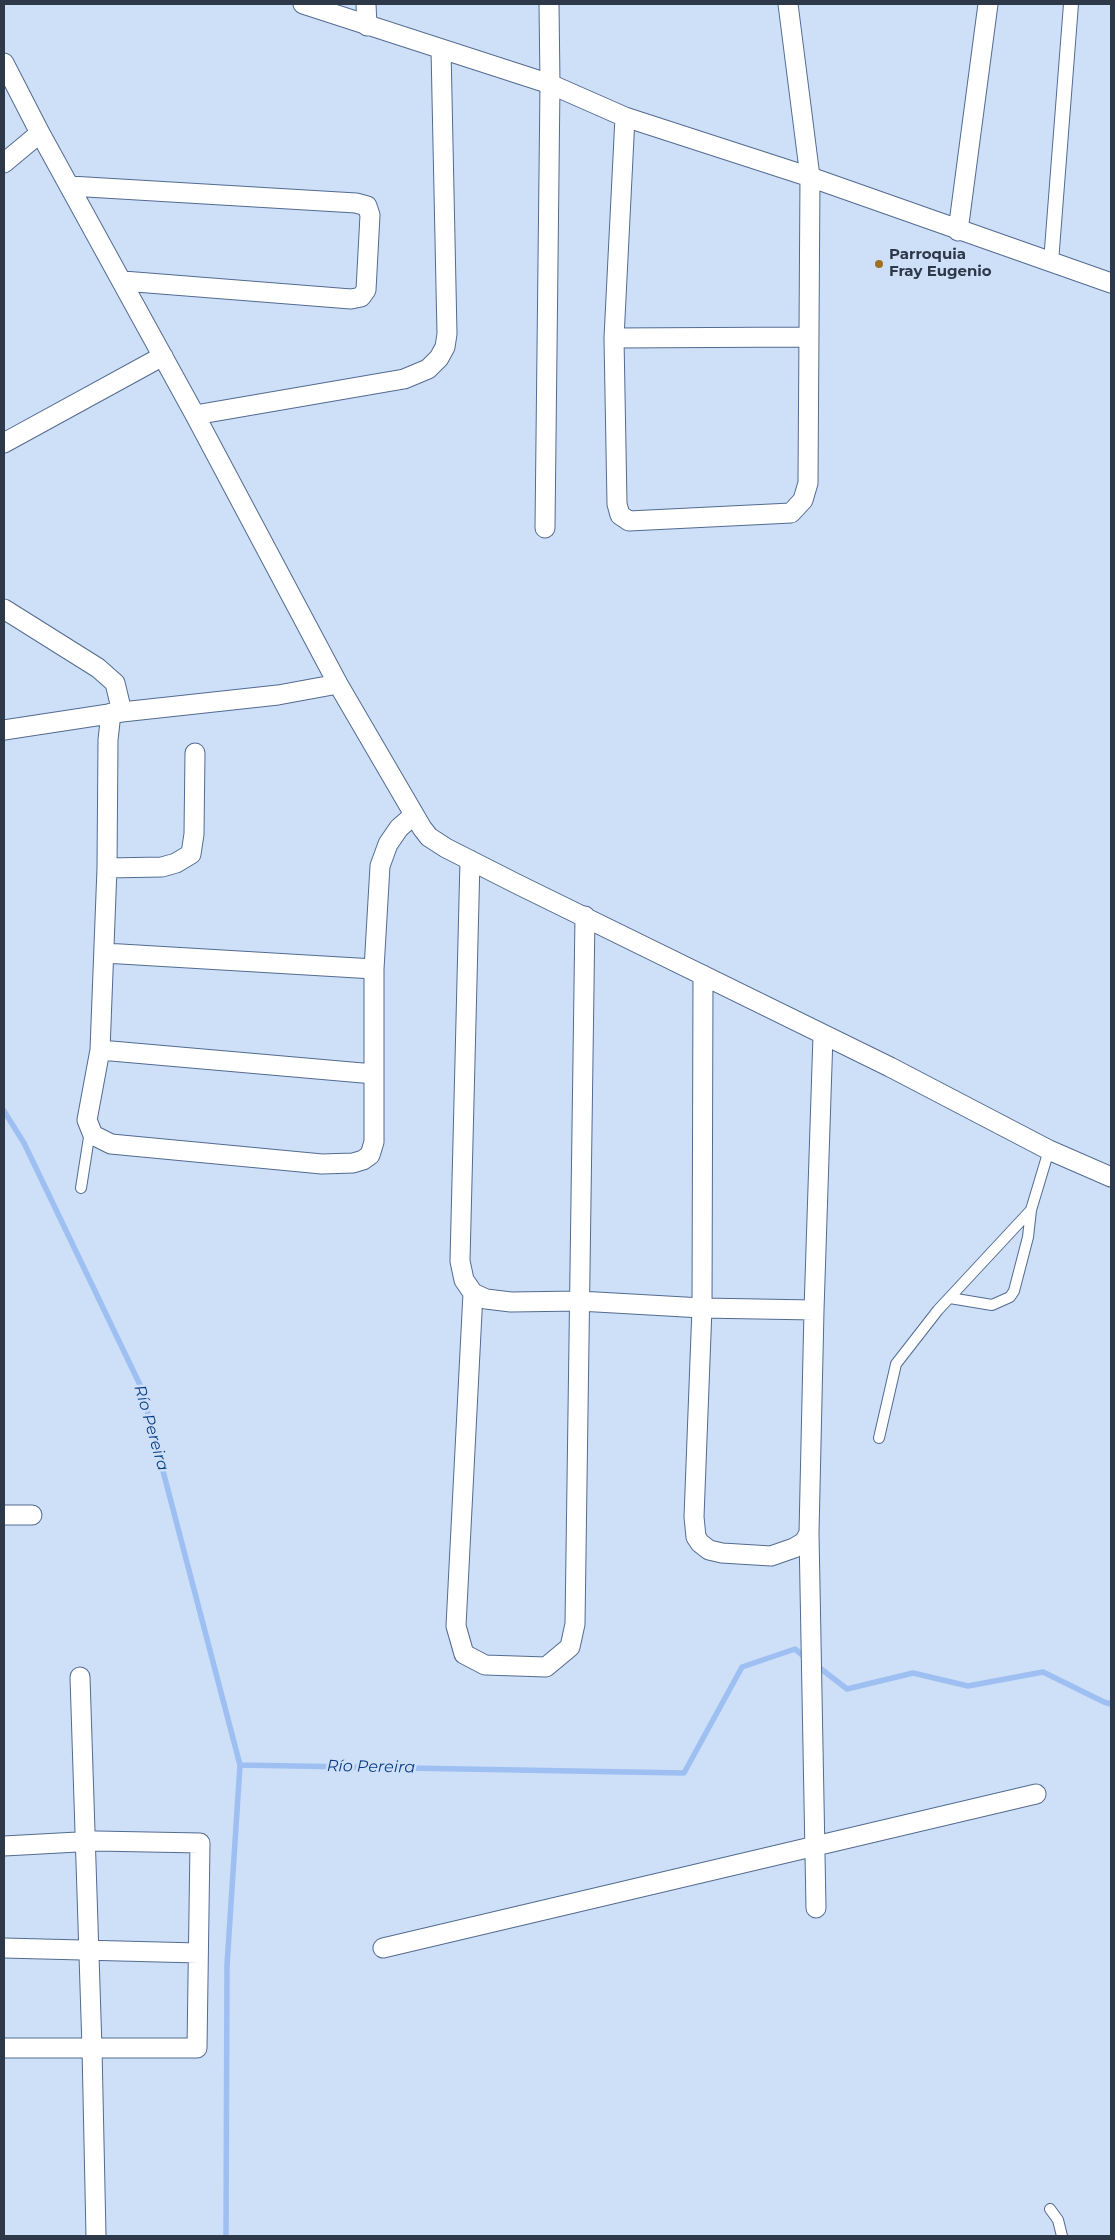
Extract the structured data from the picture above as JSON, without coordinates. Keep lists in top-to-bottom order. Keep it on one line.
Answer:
{"water":["Río Pereira"],"places":["Parroquia Fray Eugenio"]}
